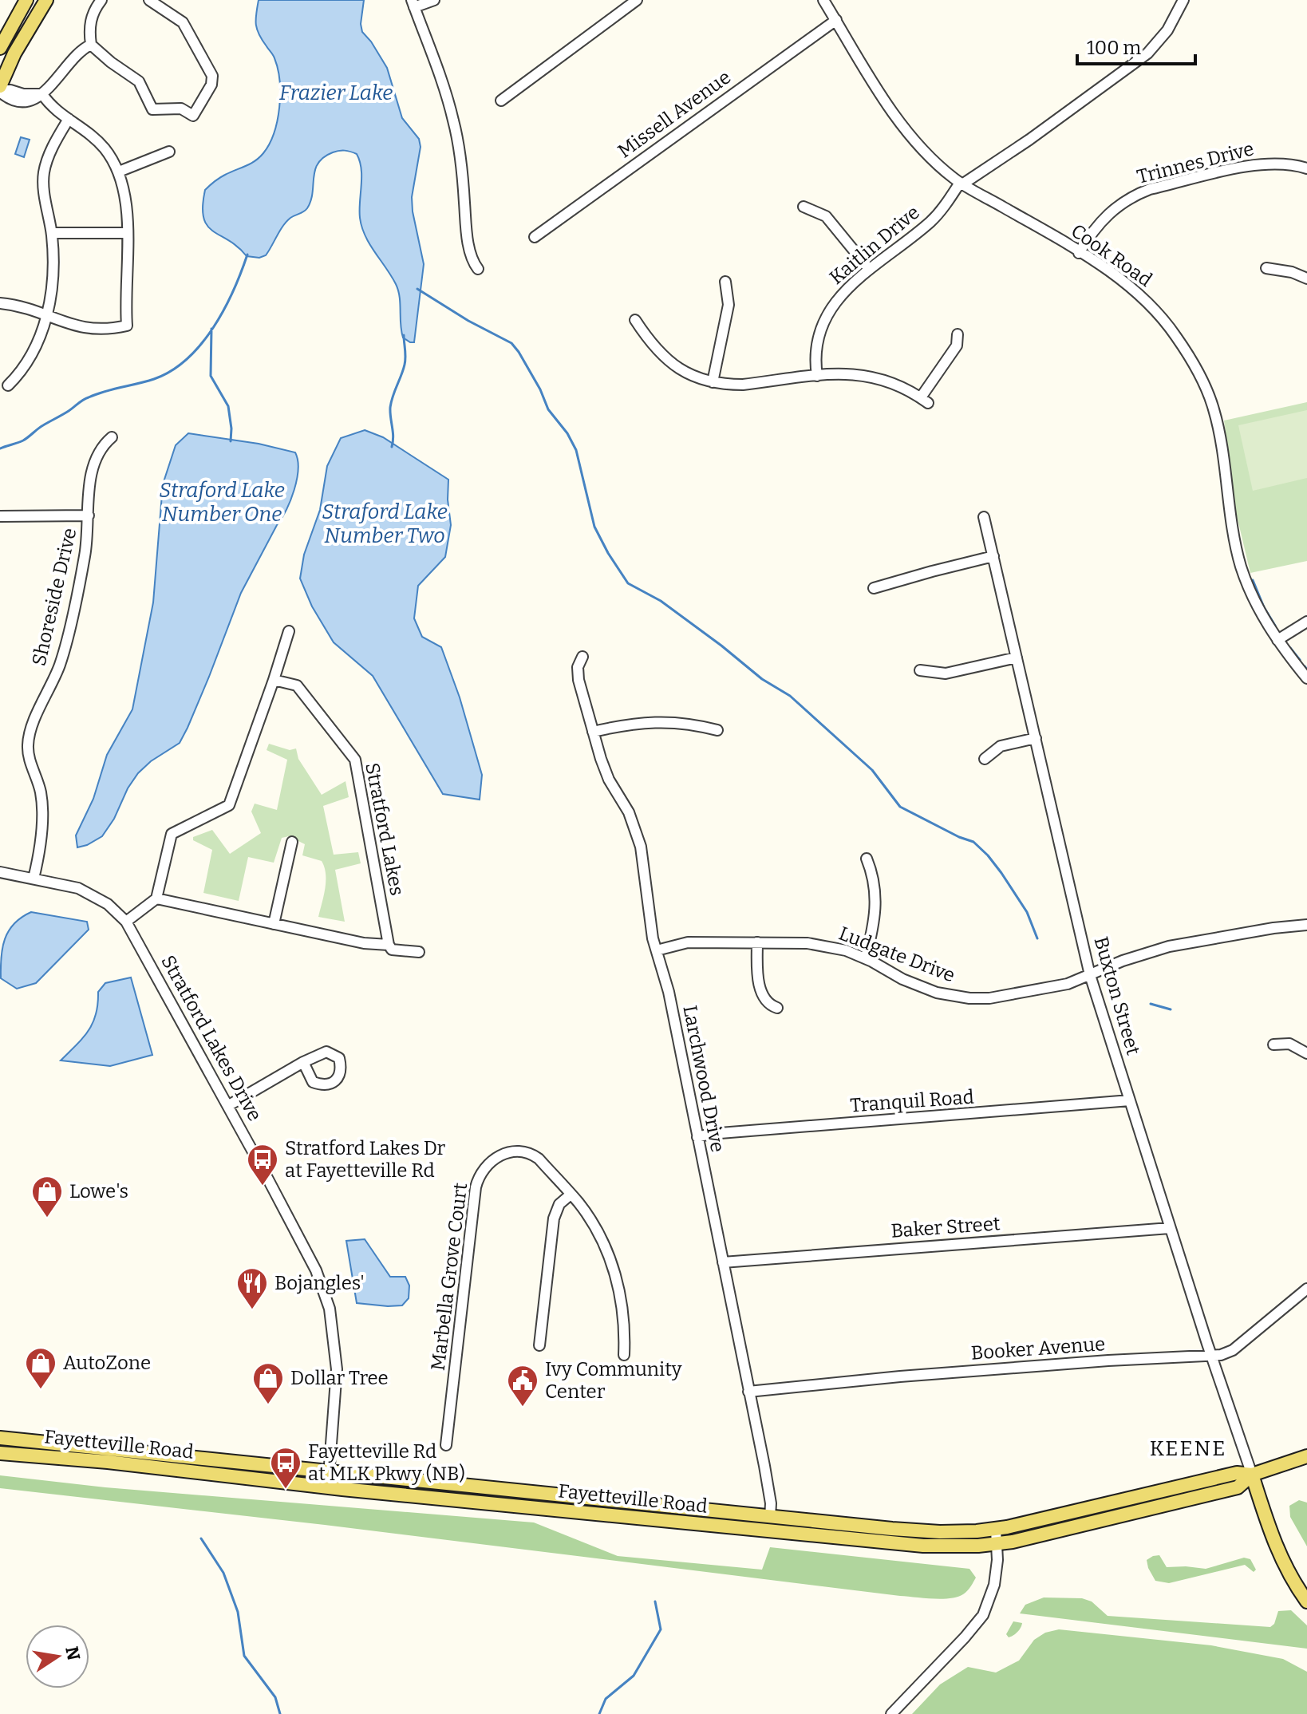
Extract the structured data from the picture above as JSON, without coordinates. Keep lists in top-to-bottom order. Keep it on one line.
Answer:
{"streets":{"main road":["Fayetteville Road"],"street":["Missell Avenue","Trinnes Drive","Kaitlin Drive","Cook Road","Shoreside Drive","Stratford Lakes","Ludgate Drive","Buxton Street","Stratford Lakes Drive","Larchwood Drive","Tranquil Road","Baker Street","Marbella Grove Court","Booker Avenue"]},"crossings":[["Missell Avenue","Cook Road"],["Trinnes Drive","Cook Road"],["Kaitlin Drive","Cook Road"],["Shoreside Drive","Stratford Lakes Drive"],["Ludgate Drive","Buxton Street"],["Ludgate Drive","Larchwood Drive"],["Buxton Street","Tranquil Road"],["Buxton Street","Baker Street"],["Buxton Street","Booker Avenue"],["Buxton Street","Fayetteville Road"],["Stratford Lakes Drive","Fayetteville Road"],["Larchwood Drive","Tranquil Road"],["Larchwood Drive","Baker Street"],["Larchwood Drive","Booker Avenue"],["Larchwood Drive","Fayetteville Road"]],"districts":["KEENE"],"water":["Frazier Lake","Straford Lake Number One","Straford Lake Number Two"],"places":{"bus stop":["Stratford Lakes Dr at Fayetteville Rd","Fayetteville Rd at MLK Pkwy (NB)"],"shop":["Lowe's","AutoZone","Dollar Tree"],"restaurant":["Bojangles'"],"public building":["Ivy Community Center"]},"scale_bar":"100 m","north":"right"}
